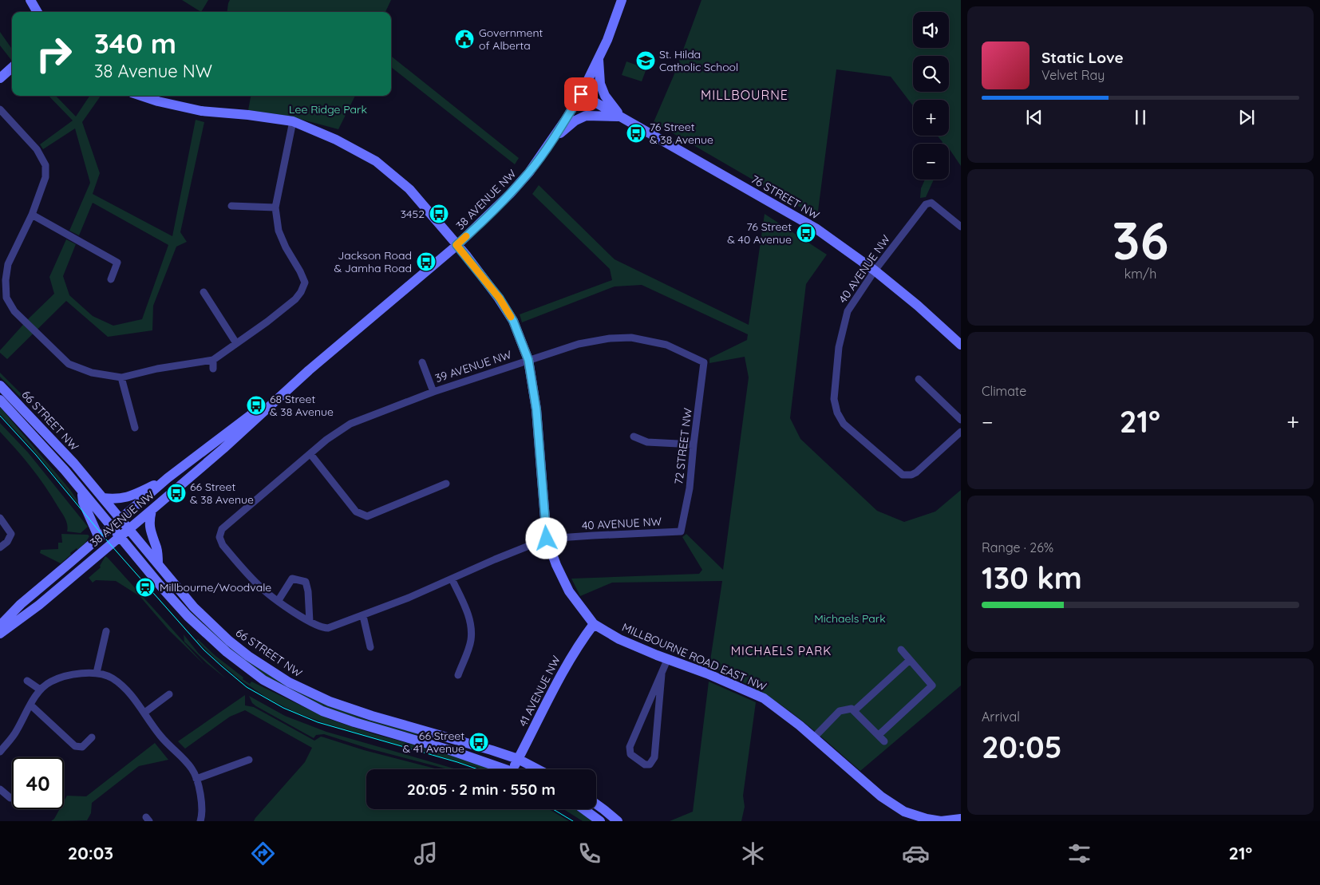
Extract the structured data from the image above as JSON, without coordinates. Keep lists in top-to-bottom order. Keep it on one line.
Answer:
{"streets":{"street":["76 STREET NW","38 AVENUE NW","40 AVENUE NW","39 AVENUE NW","66 STREET NW","72 STREET NW","MILLBOURNE ROAD EAST NW","41 AVENUE NW"]},"crossings":[["76 STREET NW","38 AVENUE NW"],["76 STREET NW","40 AVENUE NW"],["38 AVENUE NW","66 STREET NW"],["38 AVENUE NW","MILLBOURNE ROAD EAST NW"],["40 AVENUE NW","72 STREET NW"],["40 AVENUE NW","MILLBOURNE ROAD EAST NW"],["39 AVENUE NW","72 STREET NW"],["39 AVENUE NW","MILLBOURNE ROAD EAST NW"],["66 STREET NW","41 AVENUE NW"],["MILLBOURNE ROAD EAST NW","41 AVENUE NW"]],"districts":["MILLBOURNE","MICHAELS PARK"],"parks":["Lee Ridge Park","Michaels Park"],"places":{"public building":["Government of Alberta"],"school or university":["St. Hilda Catholic School"],"bus stop":["76 Street & 38 Avenue","3452","76 Street & 40 Avenue","Jackson Road & Jamha Road","68 Street & 38 Avenue","66 Street & 38 Avenue","66 Street & 41 Avenue"],"station":["Millbourne/Woodvale"]},"page":{"map_buttons":["+","−"],"turn":["340 m","38 Avenue NW"],"song":["Static Love","Velvet Ray"],"tile":[["36","km/h"],"Climate",["Range · 26%","130 km"],["Arrival","20:05"]],"heat":["−","21°","+"],"limit":"40","trip":"20:05 · 2 min · 550 m","tabs":["20:03","21°"]}}
